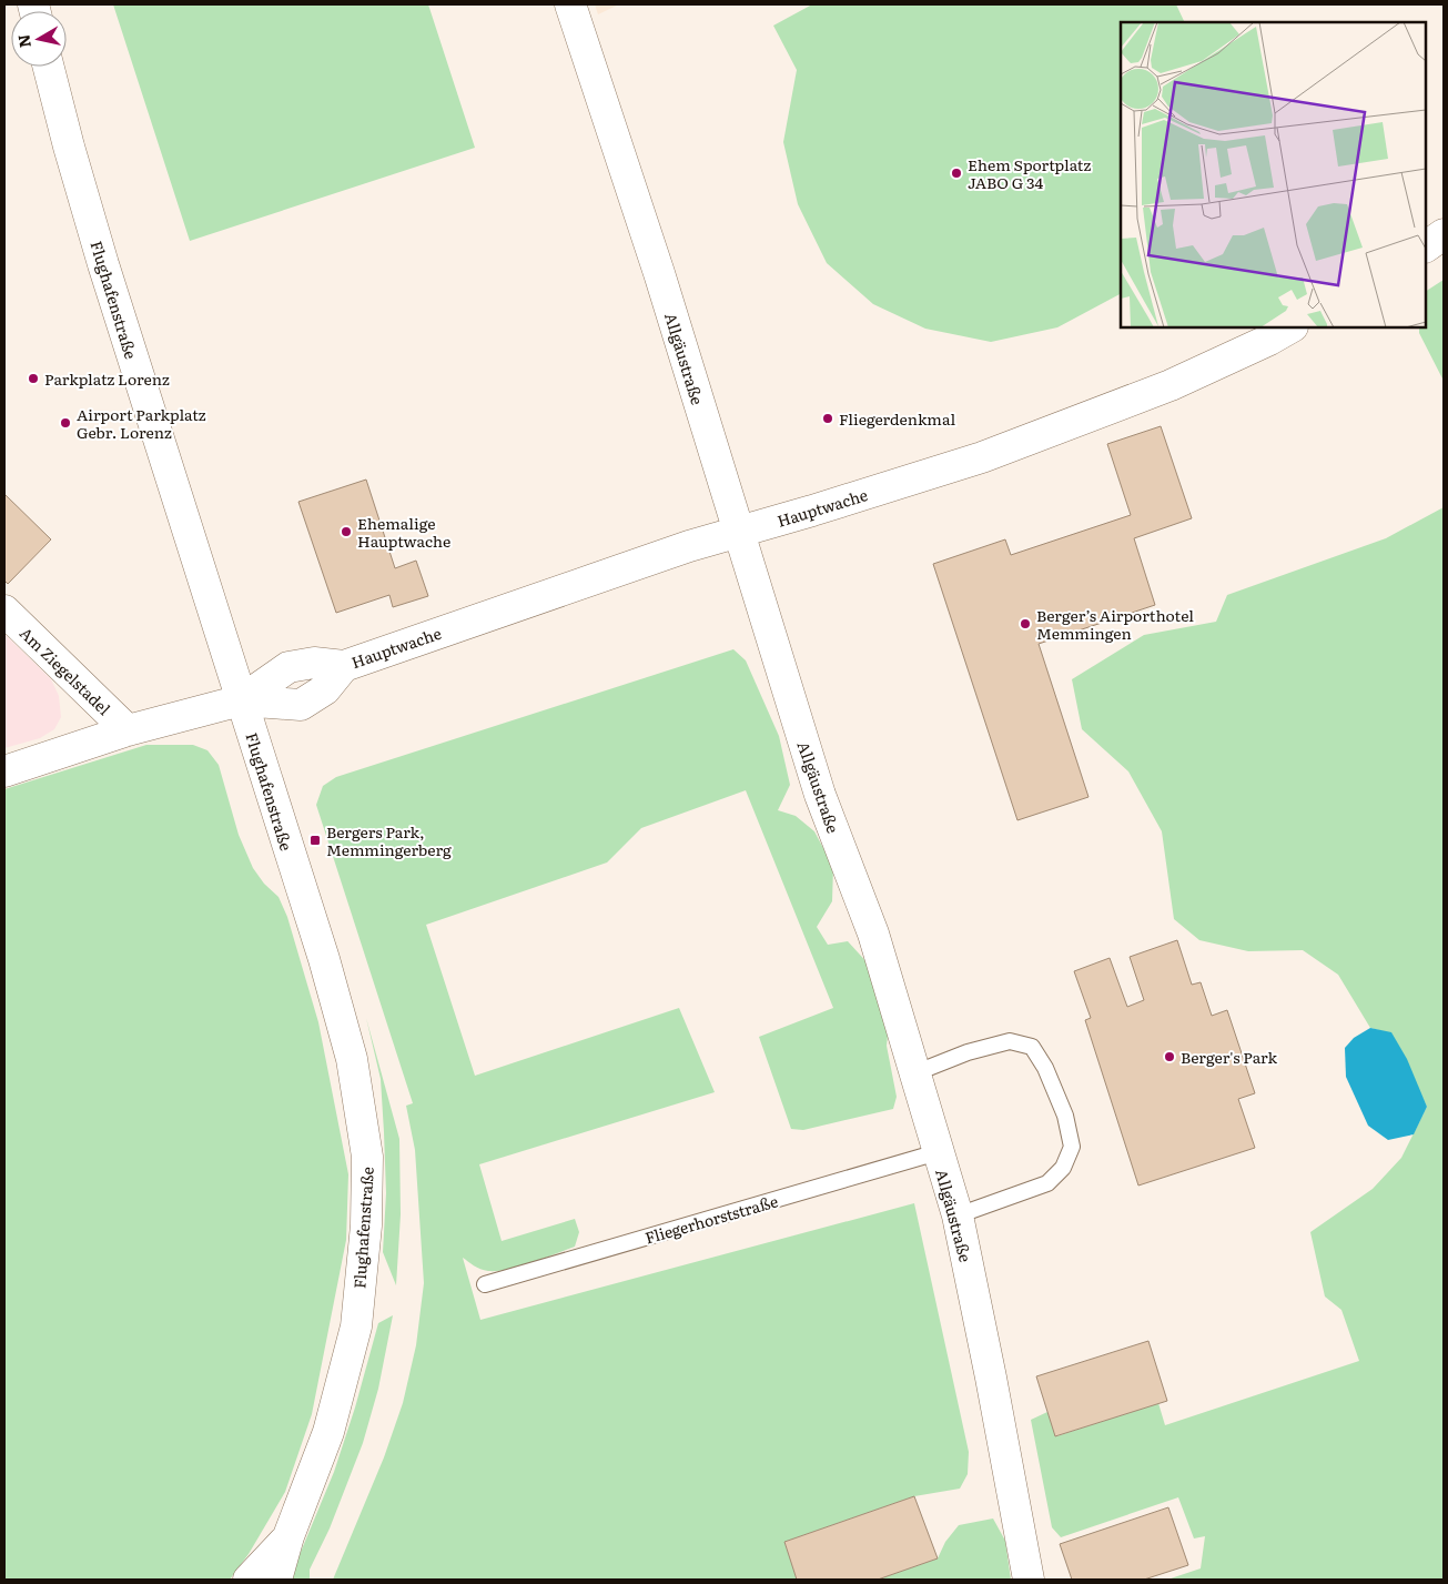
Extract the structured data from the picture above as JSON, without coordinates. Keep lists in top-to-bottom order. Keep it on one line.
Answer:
{"streets":{"street":["Flughafenstraße","Allgäustraße","Hauptwache","Am Ziegelstadel"],"lane":["Fliegerhorststraße"]},"crossings":[["Flughafenstraße","Hauptwache"],["Allgäustraße","Hauptwache"],["Allgäustraße","Fliegerhorststraße"],["Hauptwache","Am Ziegelstadel"]],"places":{"other":["Ehem Sportplatz JABO G 34","Parkplatz Lorenz","Fliegerdenkmal","Airport Parkplatz Gebr. Lorenz","Ehemalige Hauptwache","Berger’s Airporthotel Memmingen","Berger's Park"],"transit":["Bergers Park, Memmingerberg"]},"north":"left"}
